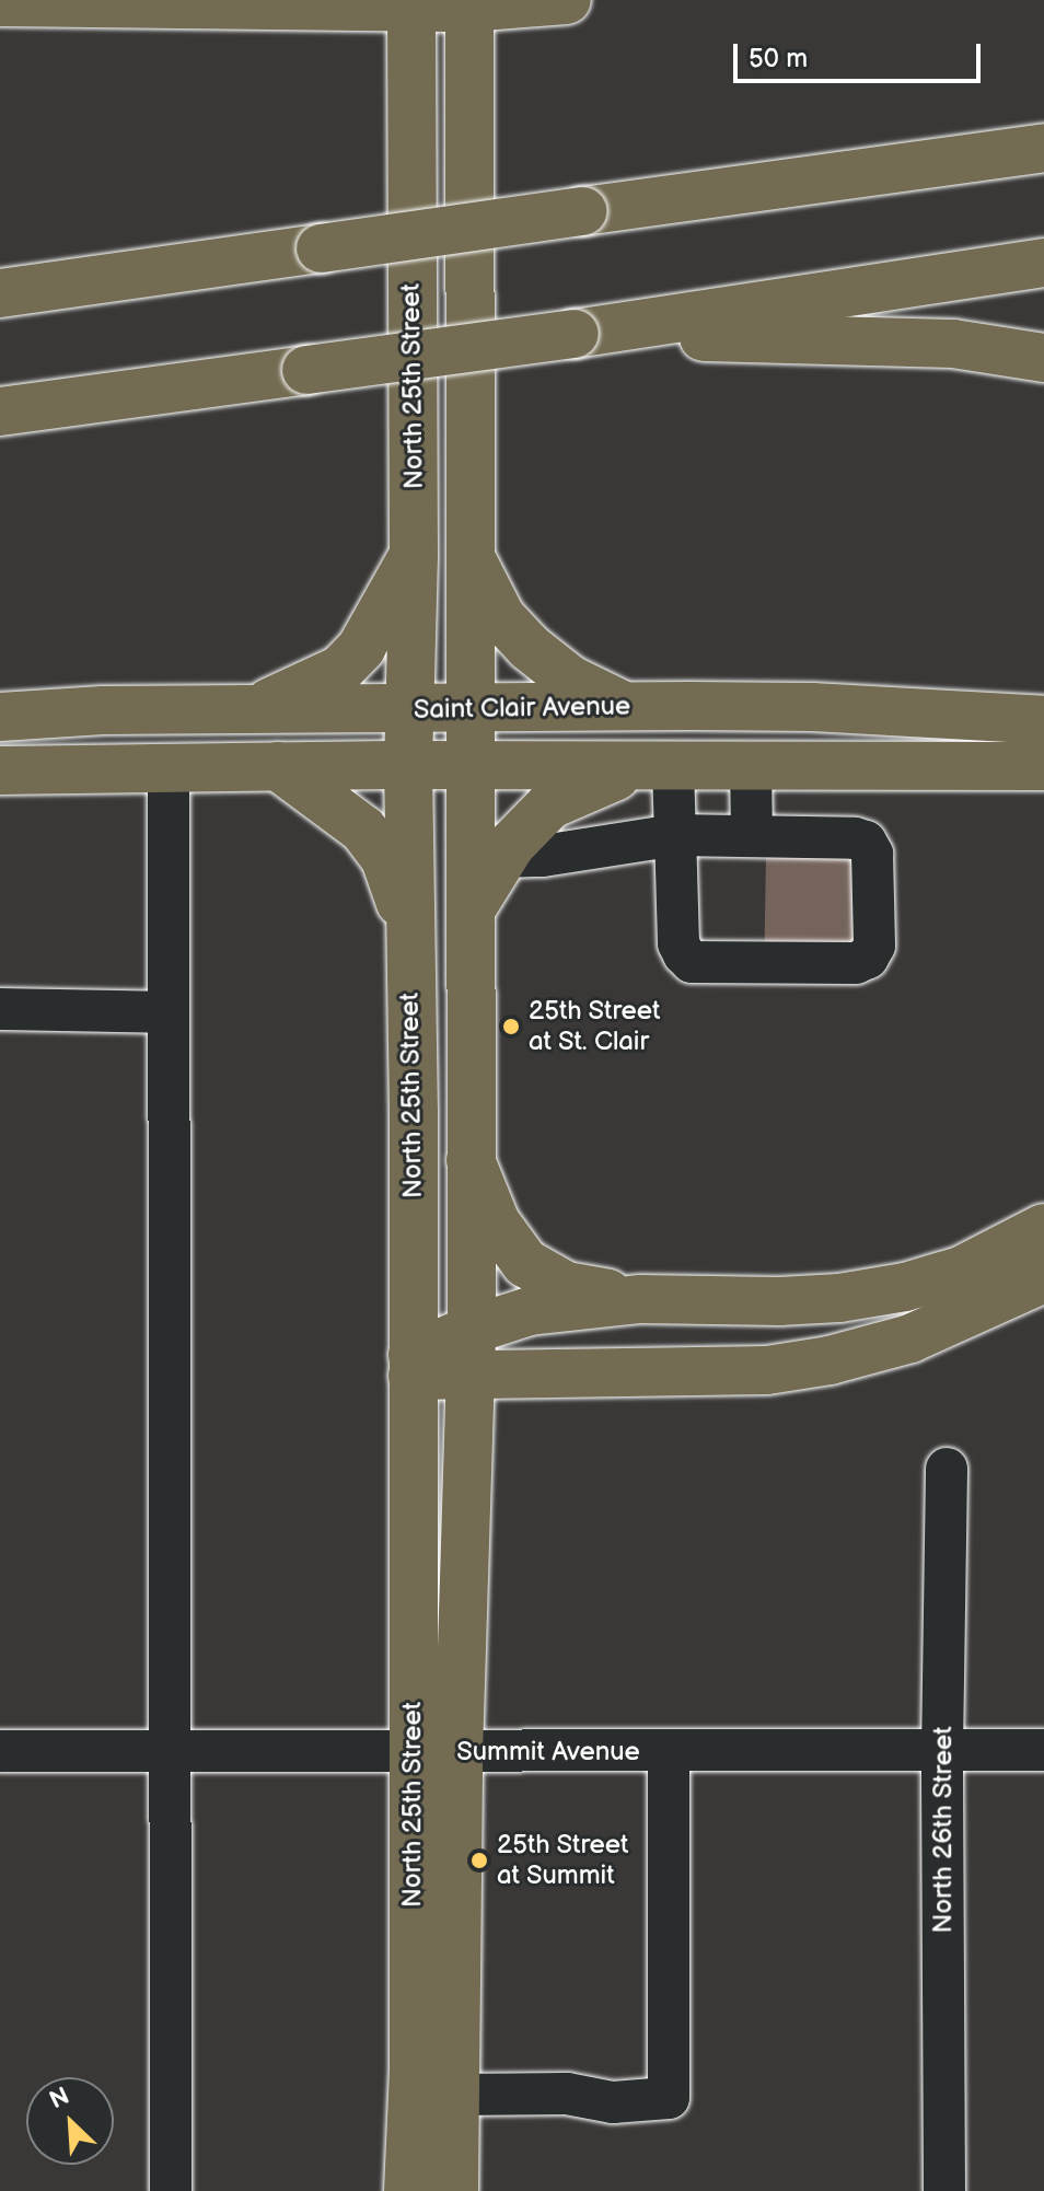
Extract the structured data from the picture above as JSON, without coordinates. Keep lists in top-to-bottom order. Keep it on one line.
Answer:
{"streets":{"main road":["North 25th Street","Saint Clair Avenue"],"street":["Summit Avenue","North 26th Street"]},"crossings":[["North 25th Street","Saint Clair Avenue"],["North 25th Street","Summit Avenue"],["Summit Avenue","North 26th Street"]],"places":["25th Street at St. Clair","25th Street at Summit"],"scale_bar":"50 m","north":"top left"}
